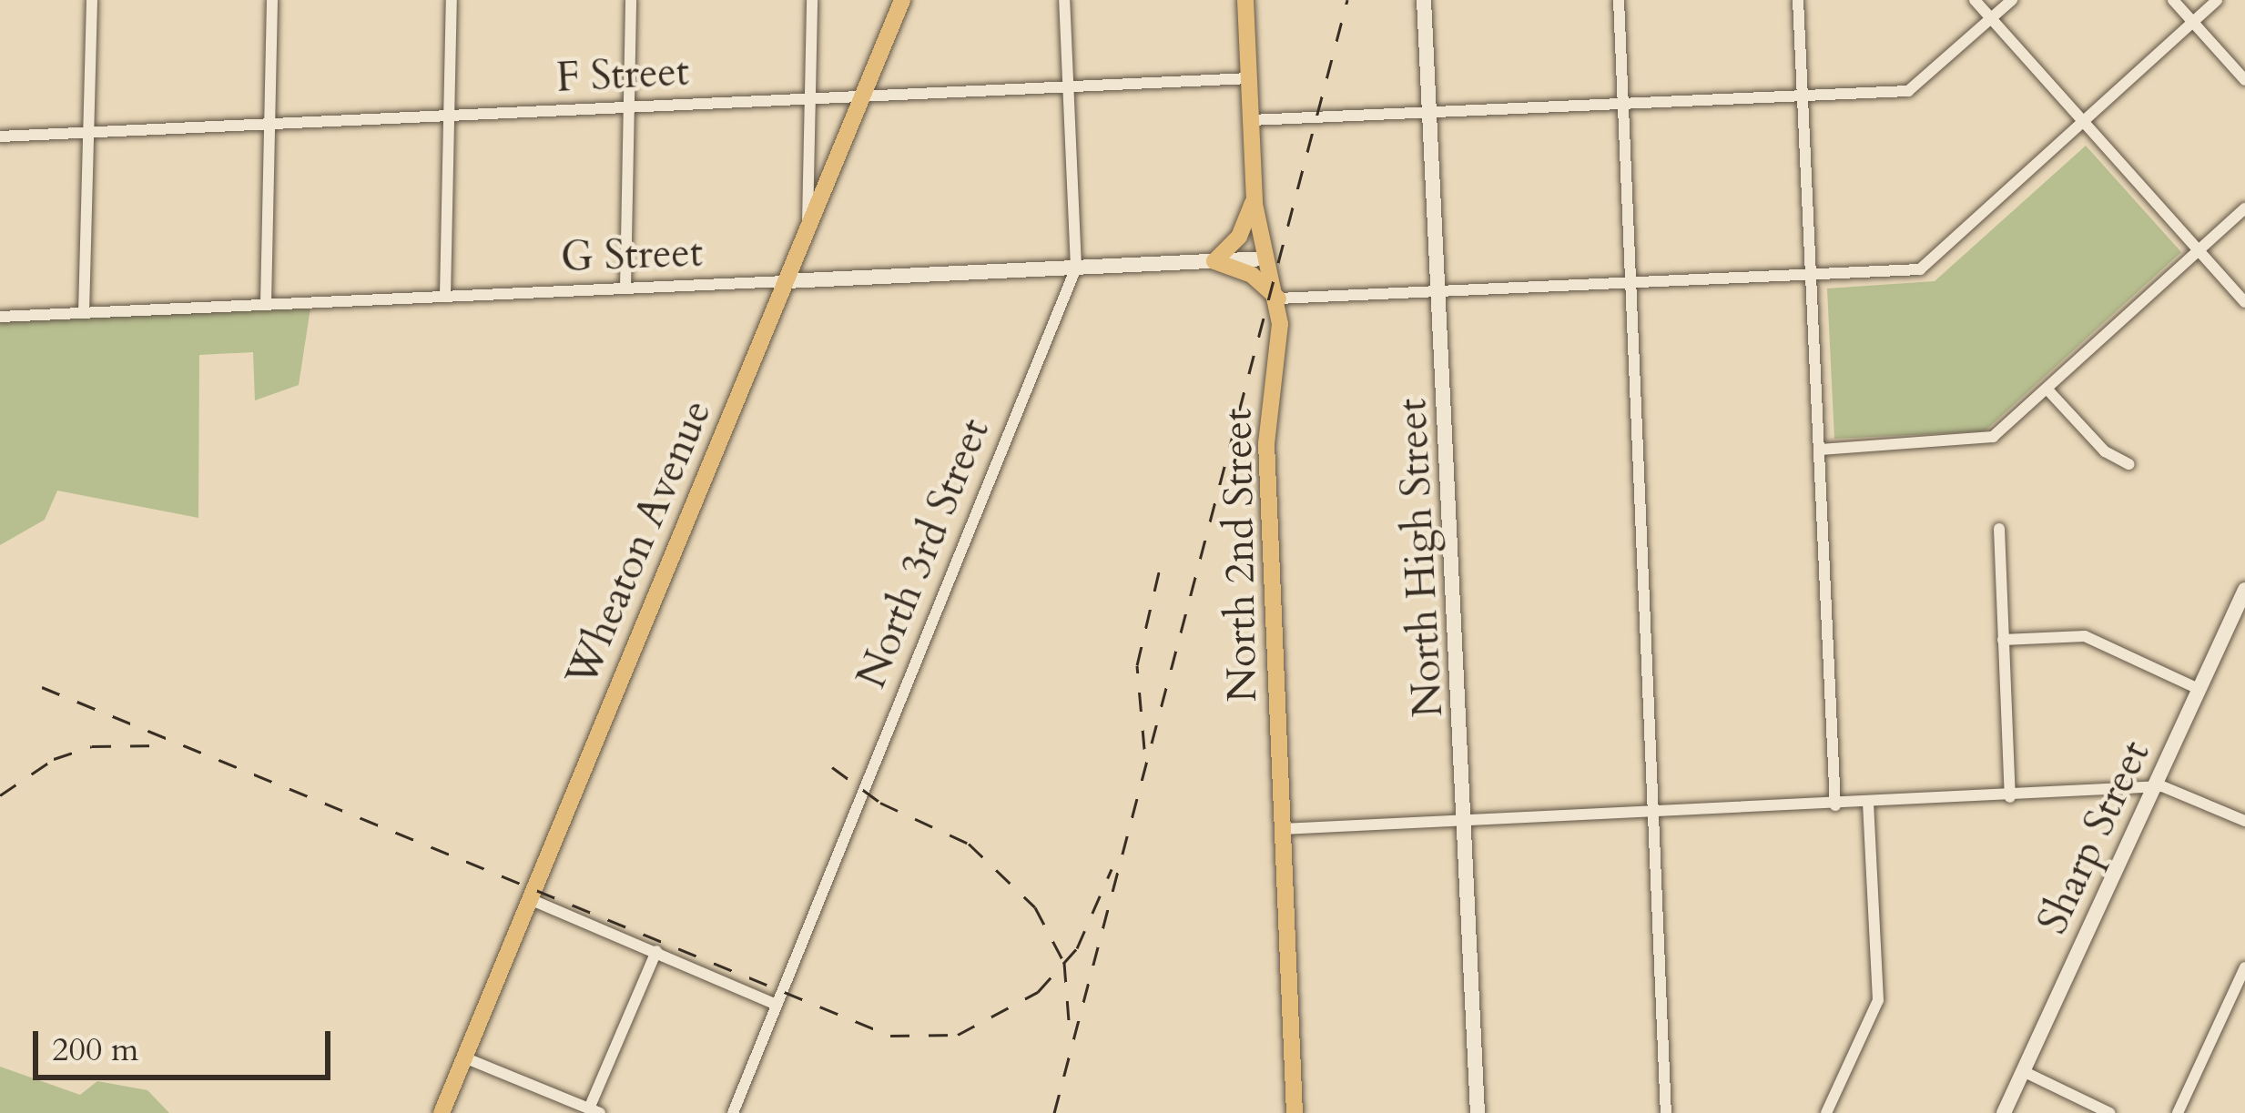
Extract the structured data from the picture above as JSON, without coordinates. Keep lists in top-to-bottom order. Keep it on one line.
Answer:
{"streets":{"main road":["Wheaton Avenue","North 2nd Street"],"street":["F Street","G Street","North 3rd Street","North High Street","Sharp Street"]},"crossings":[["F Street","Wheaton Avenue"],["F Street","North 3rd Street"],["F Street","North 2nd Street"],["G Street","Wheaton Avenue"],["G Street","North 3rd Street"],["G Street","North 2nd Street"]],"scale_bar":"200 m"}
